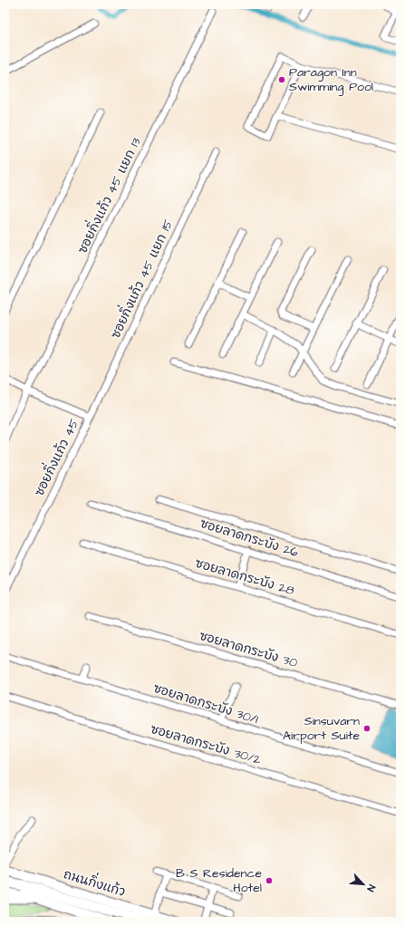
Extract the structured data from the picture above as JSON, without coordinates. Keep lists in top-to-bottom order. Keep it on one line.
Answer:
{"streets":{"main road":["ถนนกิ่งแก้ว"],"street":["ซอยกิ่งแก้ว 45 แยก 13","ซอยกิ่งแก้ว 45 แยก 15","ซอยกิ่งแก้ว 45","ซอยลาดกระบัง 26","ซอยลาดกระบัง 28","ซอยลาดกระบัง 30","ซอยลาดกระบัง 30/1","ซอยลาดกระบัง 30/2"]},"crossings":[["ซอยกิ่งแก้ว 45 แยก 13","ซอยกิ่งแก้ว 45"],["ซอยกิ่งแก้ว 45 แยก 15","ซอยกิ่งแก้ว 45"]],"places":["Paragon Inn Swimming Pool","Sinsuvarn Airport Suite","B S Residence Hotel"],"north":"bottom right"}
